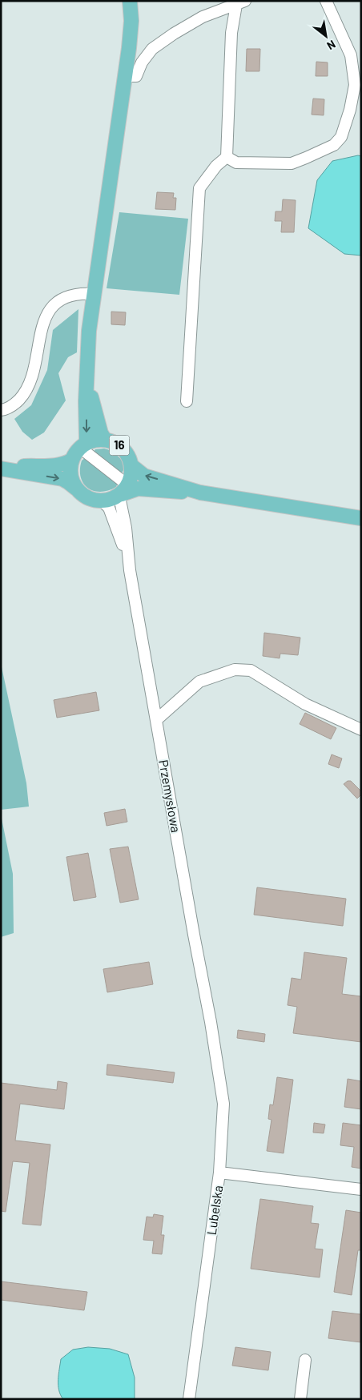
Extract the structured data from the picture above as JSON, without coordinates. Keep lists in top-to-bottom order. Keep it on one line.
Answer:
{"streets":{"main road":["16"],"street":["Przemysłowa","Lubelska"]},"crossings":[["16","Przemysłowa"],["Przemysłowa","Lubelska"]],"north":"bottom right"}
